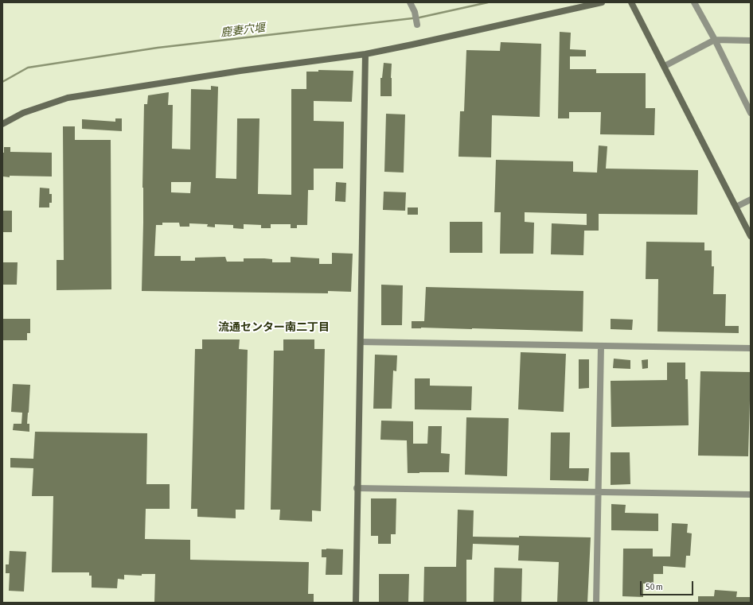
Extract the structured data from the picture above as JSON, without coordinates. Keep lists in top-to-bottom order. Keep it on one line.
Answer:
{"districts":["流通センター南二丁目"],"water":["鹿妻穴堰"],"scale_bar":"50 m"}
